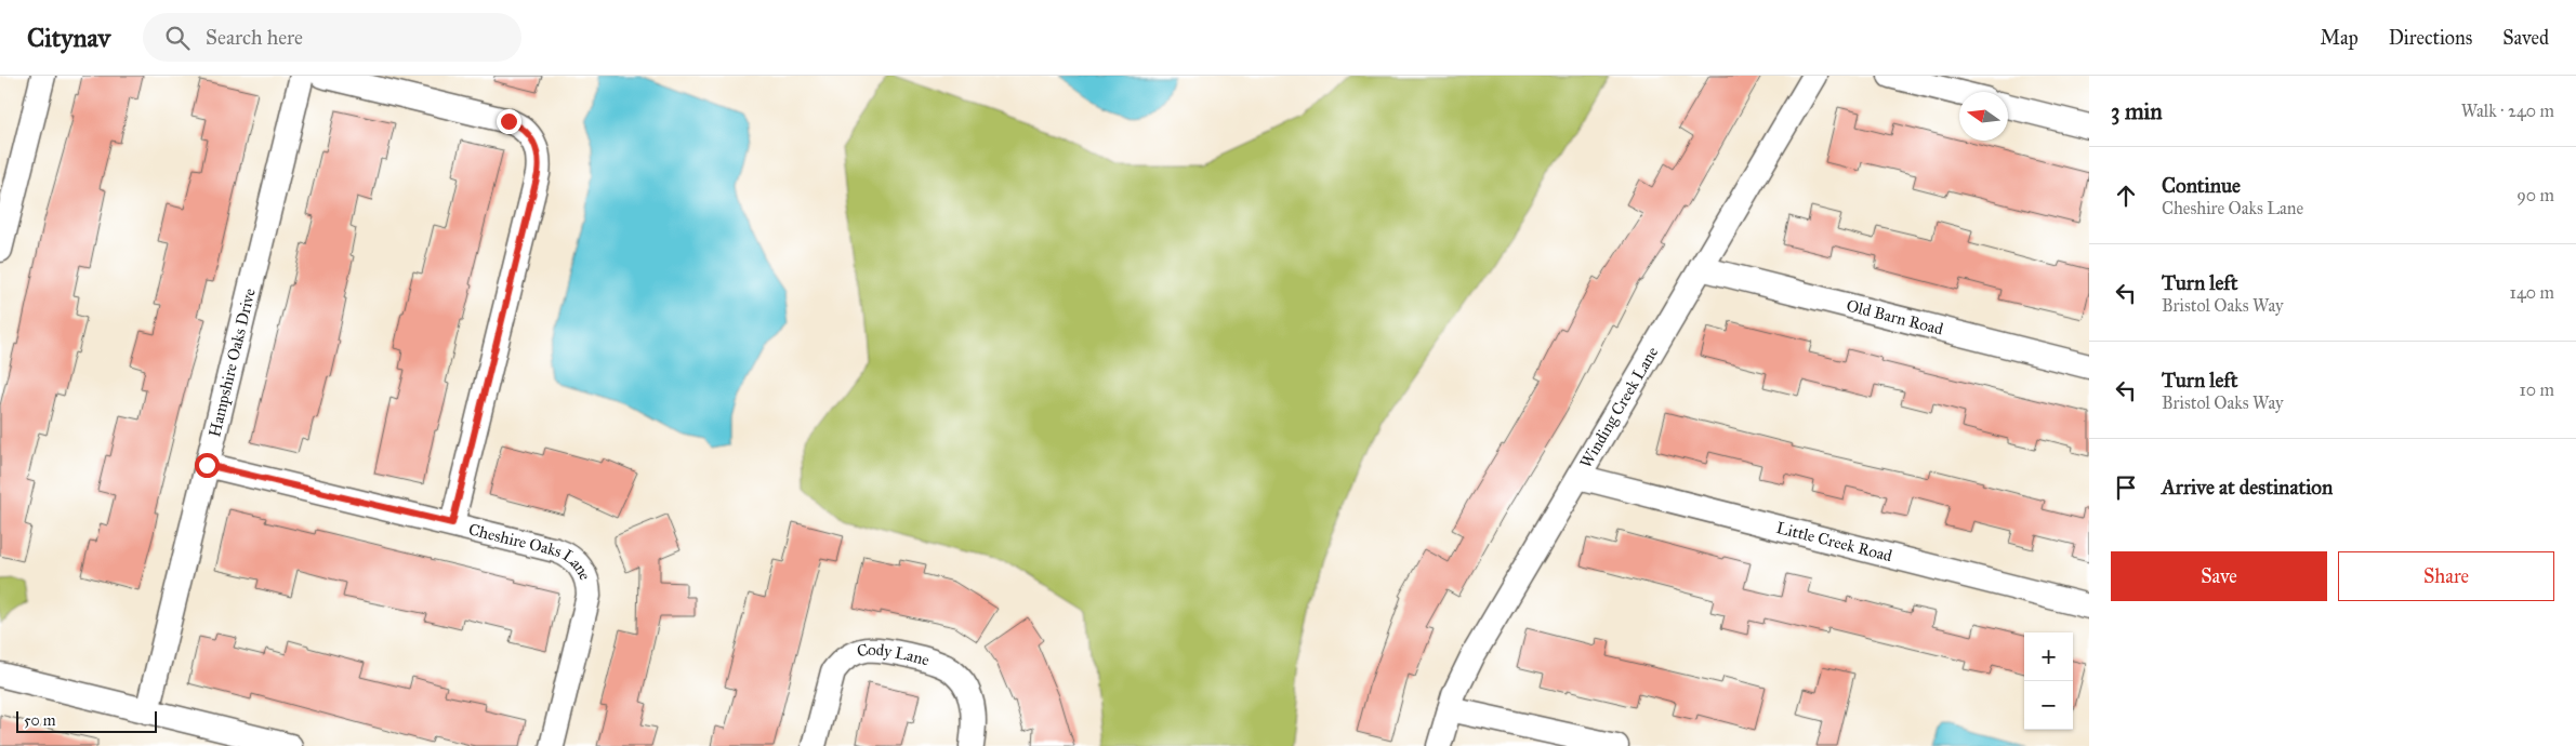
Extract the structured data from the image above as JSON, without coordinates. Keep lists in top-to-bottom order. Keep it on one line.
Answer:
{"streets":{"street":["Old Barn Road","Hampshire Oaks Drive","Winding Creek Lane","Little Creek Road","Cheshire Oaks Lane","Cody Lane"]},"crossings":[["Old Barn Road","Winding Creek Lane"],["Hampshire Oaks Drive","Cheshire Oaks Lane"],["Winding Creek Lane","Little Creek Road"]],"scale_bar":"50 m","north":"left","page":{"header":"Citynav","search":"Search here","nav":["Map","Directions","Saved"],"heading":["3 min","Walk · 240 m"],"list":[["Continue","Cheshire Oaks Lane","90 m"],["Turn left","Bristol Oaks Way","140 m"],["Turn left","Bristol Oaks Way","10 m"],"Arrive at destination"],"buttons":["Save","Share"],"map_buttons":["+","−"],"scale":"50 m"}}
